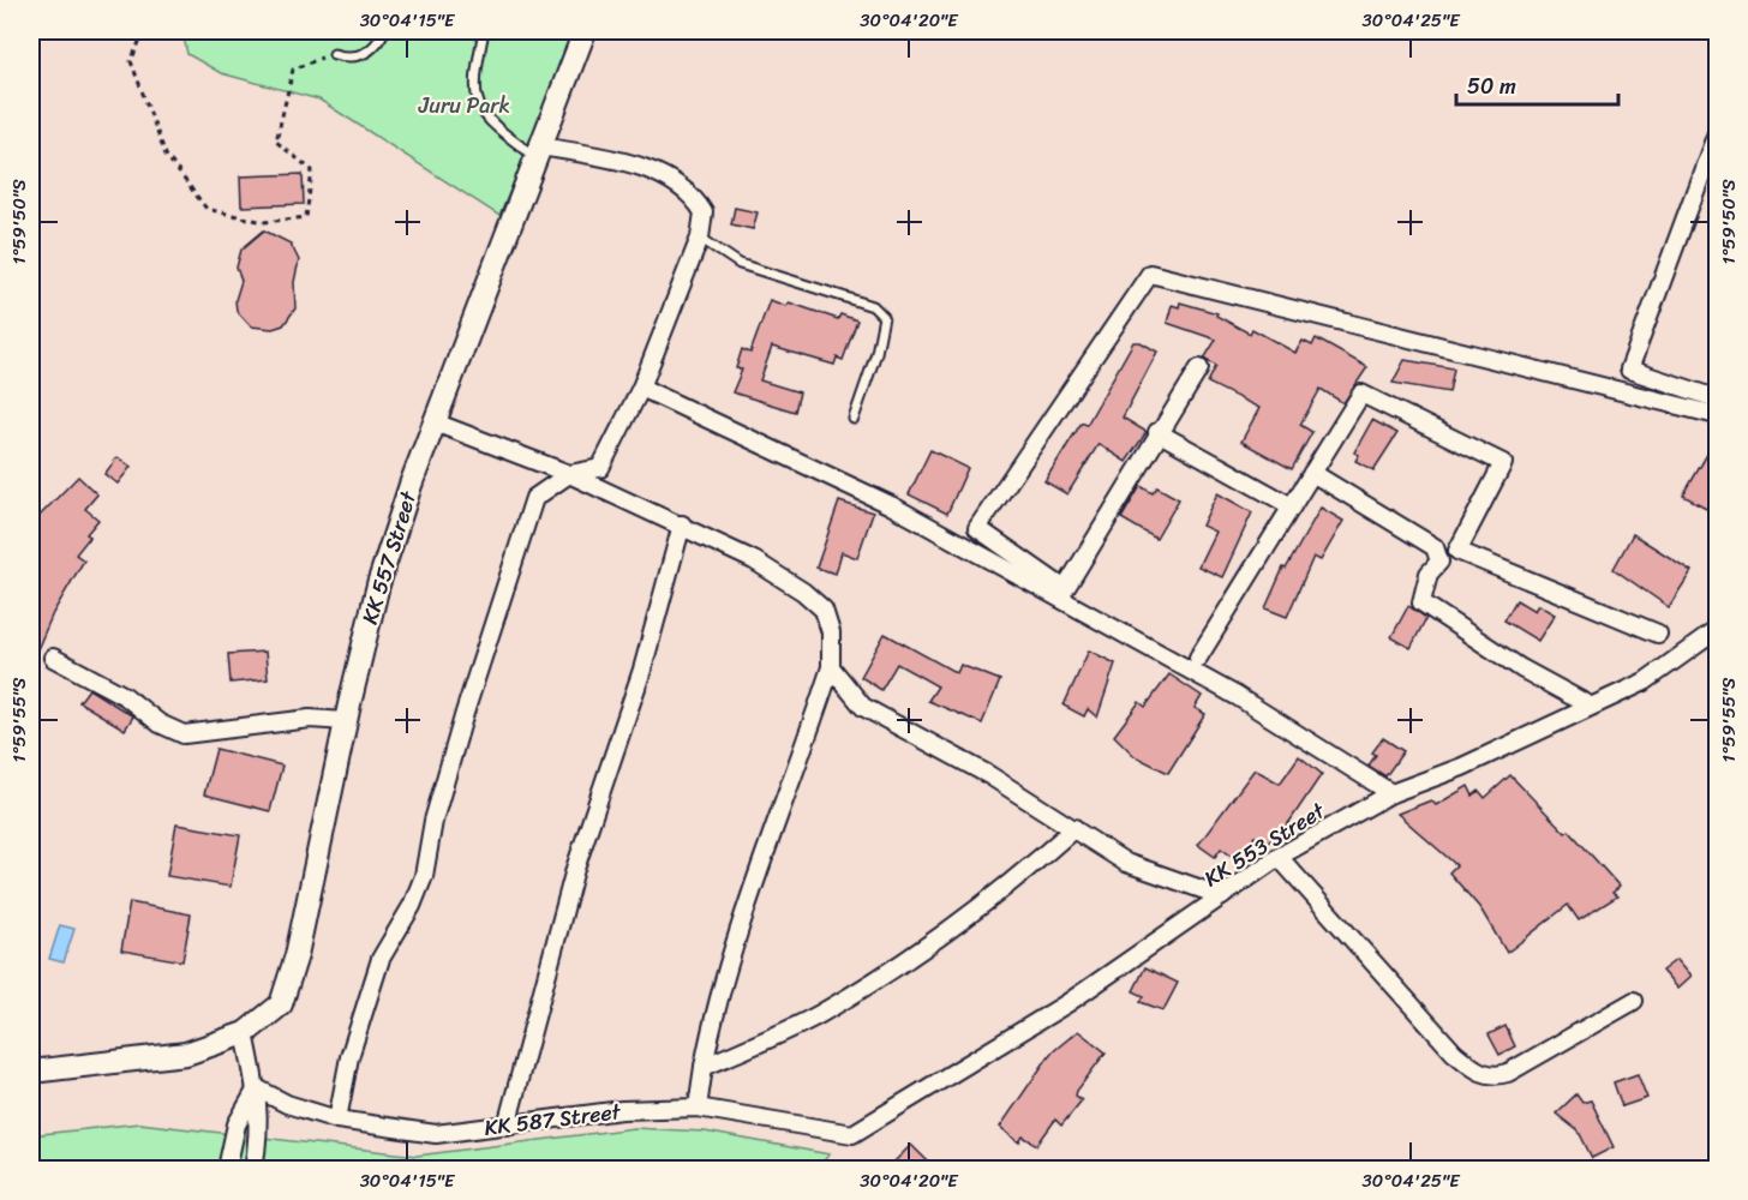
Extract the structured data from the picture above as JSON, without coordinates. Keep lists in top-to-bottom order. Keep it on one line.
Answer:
{"streets":{"street":["KK 557 Street","KK 553 Street","KK 587 Street"]},"crossings":[["KK 553 Street","KK 587 Street"]],"parks":["Juru Park"],"scale_bar":"50 m","coordinates":["30°04'15\"E","30°04'20\"E","30°04'25\"E","1°59'50\"S","1°59'55\"S"]}
